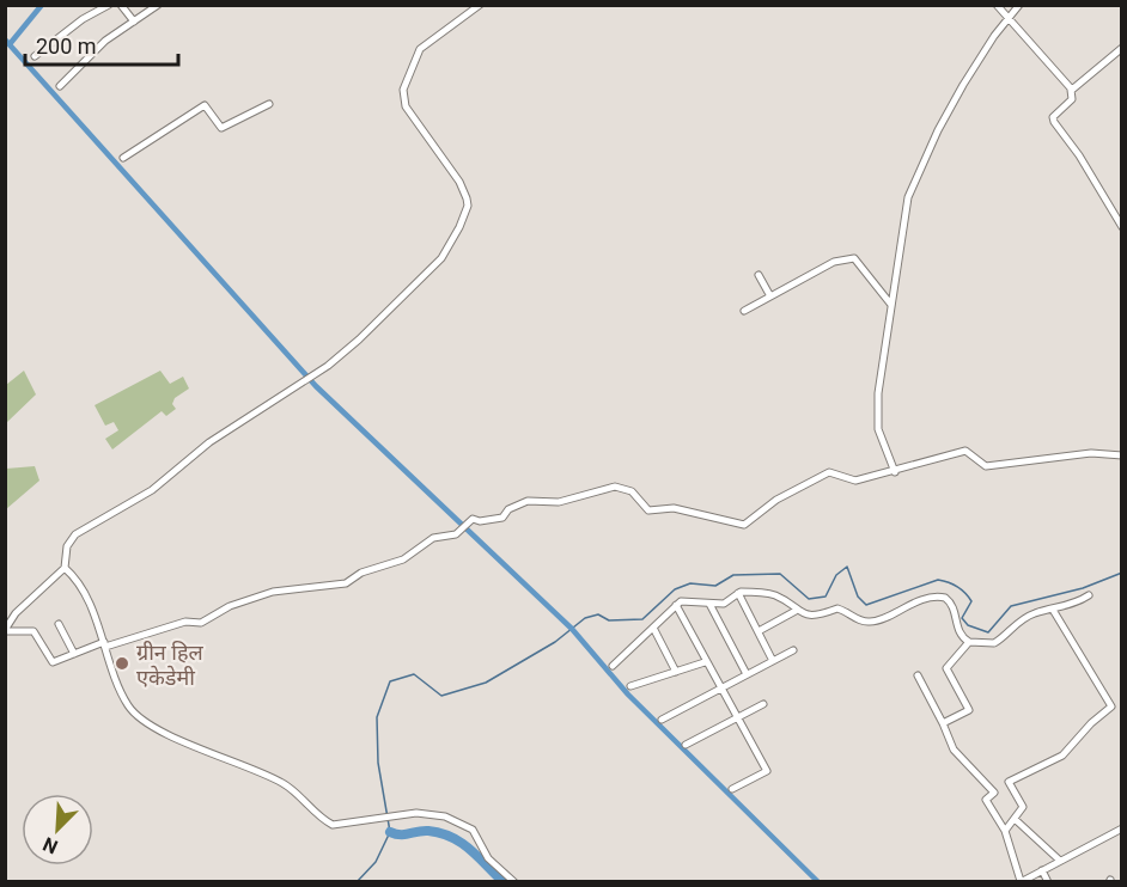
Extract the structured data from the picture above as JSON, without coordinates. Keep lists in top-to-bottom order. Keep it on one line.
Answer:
{"places":["ग्रीन हिल एकेडेमी"],"scale_bar":"200 m","north":"bottom left"}
